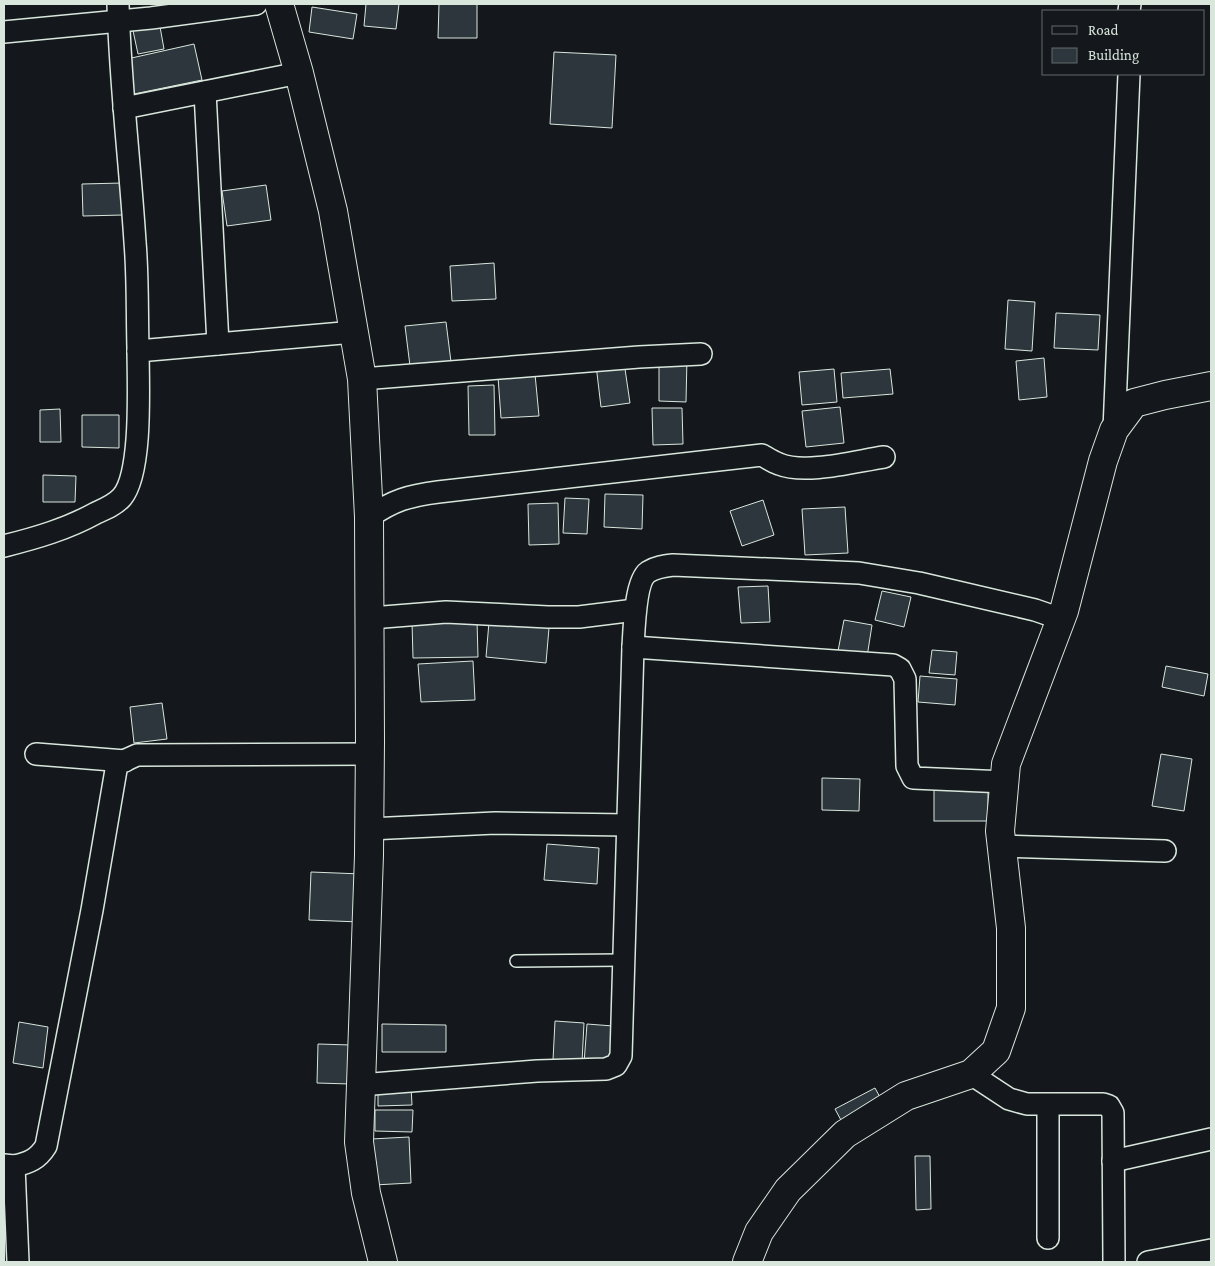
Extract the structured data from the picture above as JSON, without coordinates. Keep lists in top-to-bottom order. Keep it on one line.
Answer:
{"legend":["Road","Building"]}
